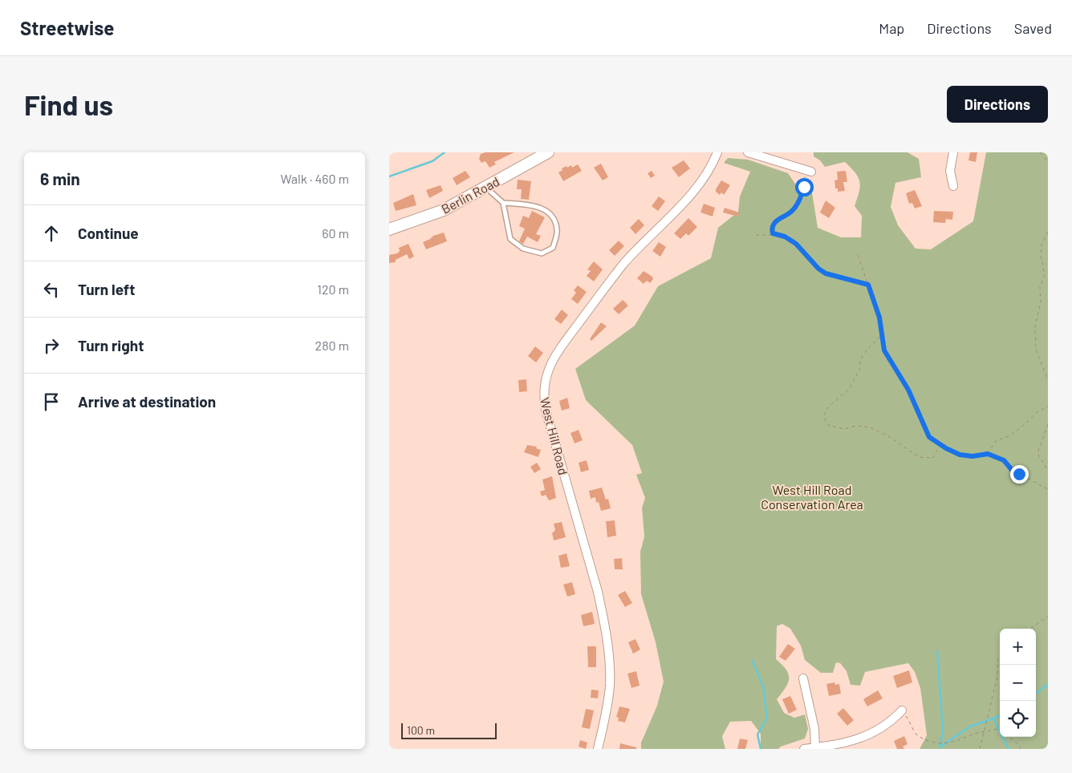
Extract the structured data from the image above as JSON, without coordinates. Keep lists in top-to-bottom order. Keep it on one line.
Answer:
{"streets":{"street":["Berlin Road","West Hill Road"]},"parks":["West Hill Road Conservation Area"],"scale_bar":"100 m","page":{"header":"Streetwise","nav":["Map","Directions","Saved"],"buttons":"Directions","title":"Find us","heading":["6 min","Walk · 460 m"],"list":[["Continue","60 m"],["Turn left","120 m"],["Turn right","280 m"],"Arrive at destination"],"map_buttons":["+","−"],"scale":"100 m"}}
